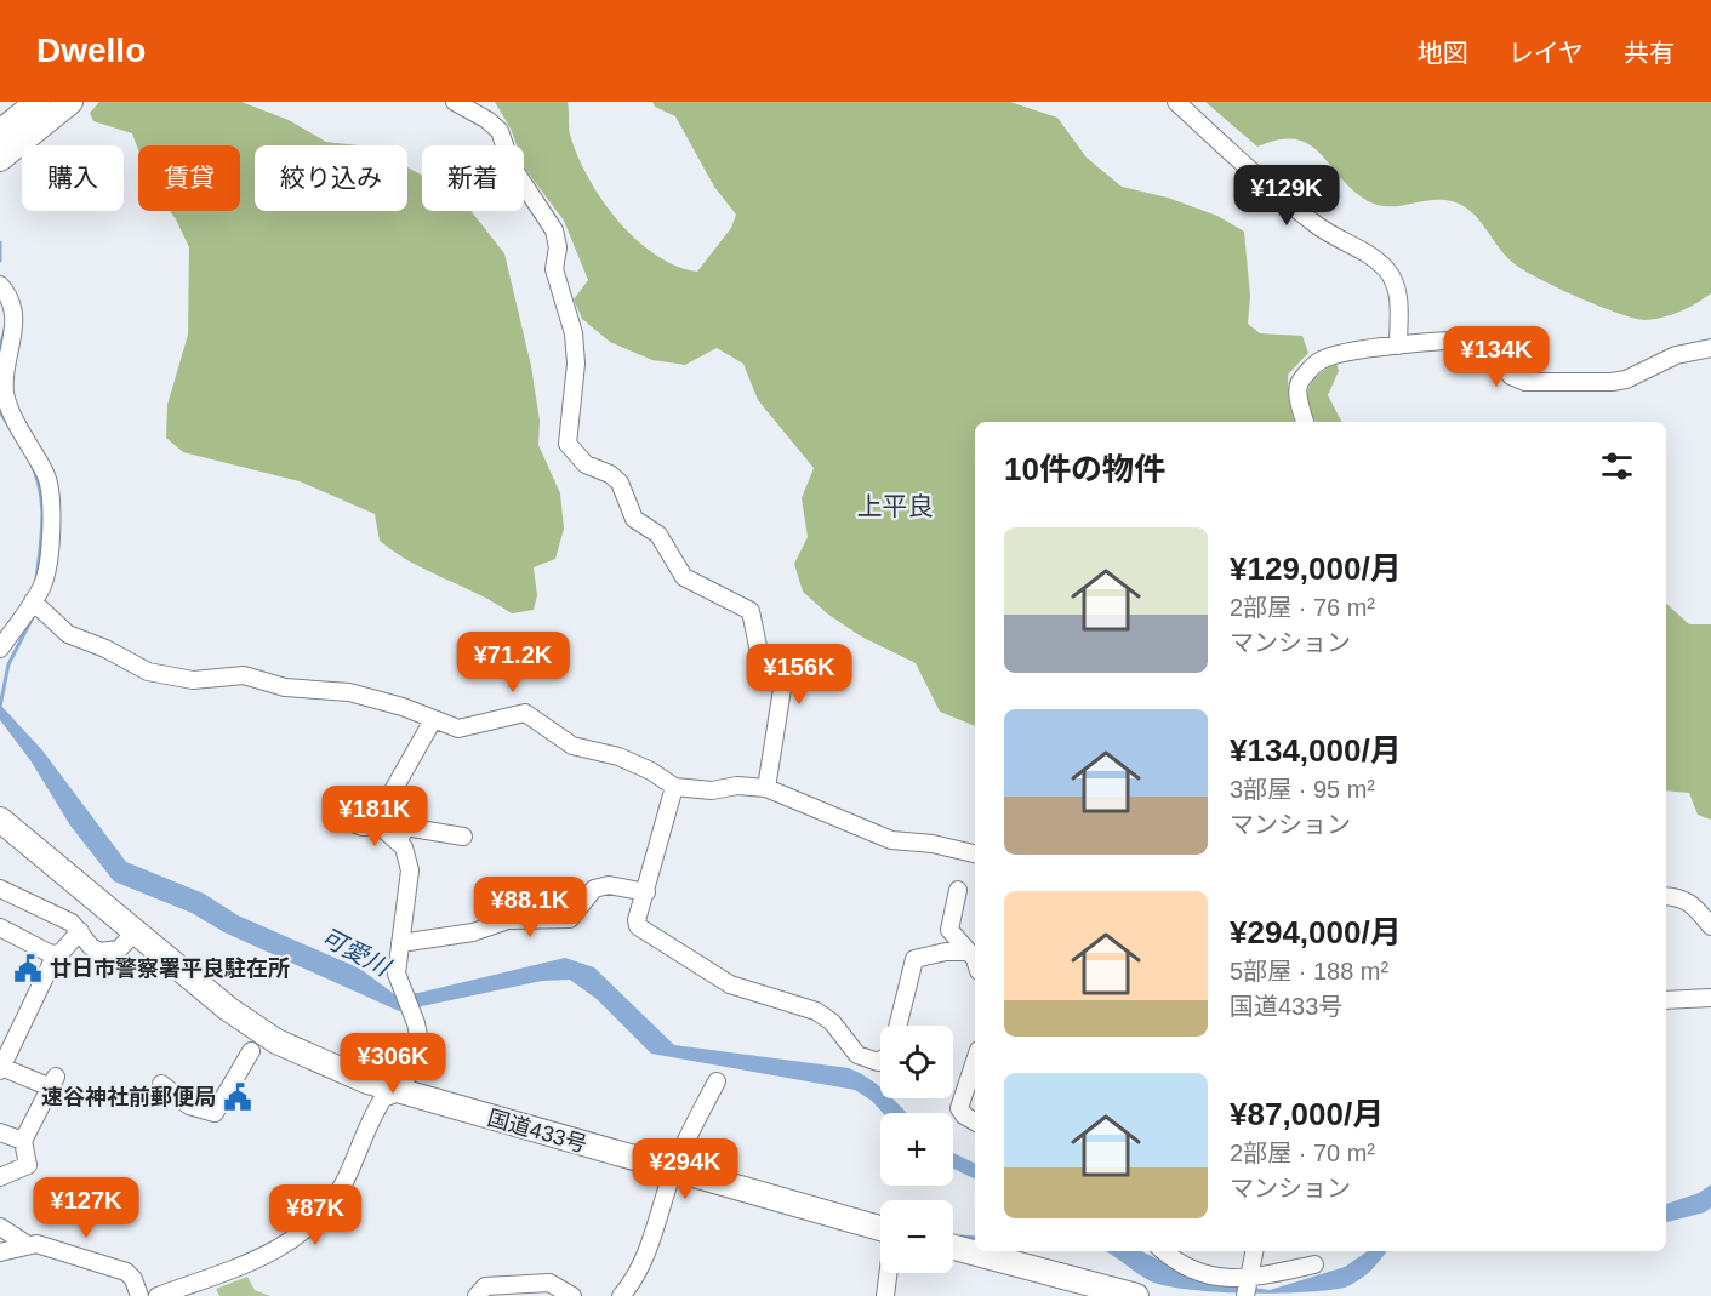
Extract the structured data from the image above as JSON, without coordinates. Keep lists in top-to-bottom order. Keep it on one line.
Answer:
{"streets":{"highway":["国道433号"]},"districts":["上平良"],"water":["可愛川"],"places":{"public building":["廿日市警察署平良駐在所","速谷神社前郵便局"]},"page":{"header":"Dwello","nav":["地図","レイヤ","共有"],"chip":["購入","賃貸","絞り込み","新着"],"price":["¥129K","¥134K","¥71.2K","¥156K","¥181K","¥88.1K","¥306K","¥294K","¥127K","¥87K"],"heading":"10件の物件","list":[{"name":"¥129,000/月","note":"2部屋 · 76 m² · マンション"},{"name":"¥134,000/月","note":"3部屋 · 95 m² · マンション"},{"name":"¥294,000/月","note":"5部屋 · 188 m² · 国道433号"},{"name":"¥87,000/月","note":"2部屋 · 70 m² · マンション"}],"map_buttons":["+","−"]}}
